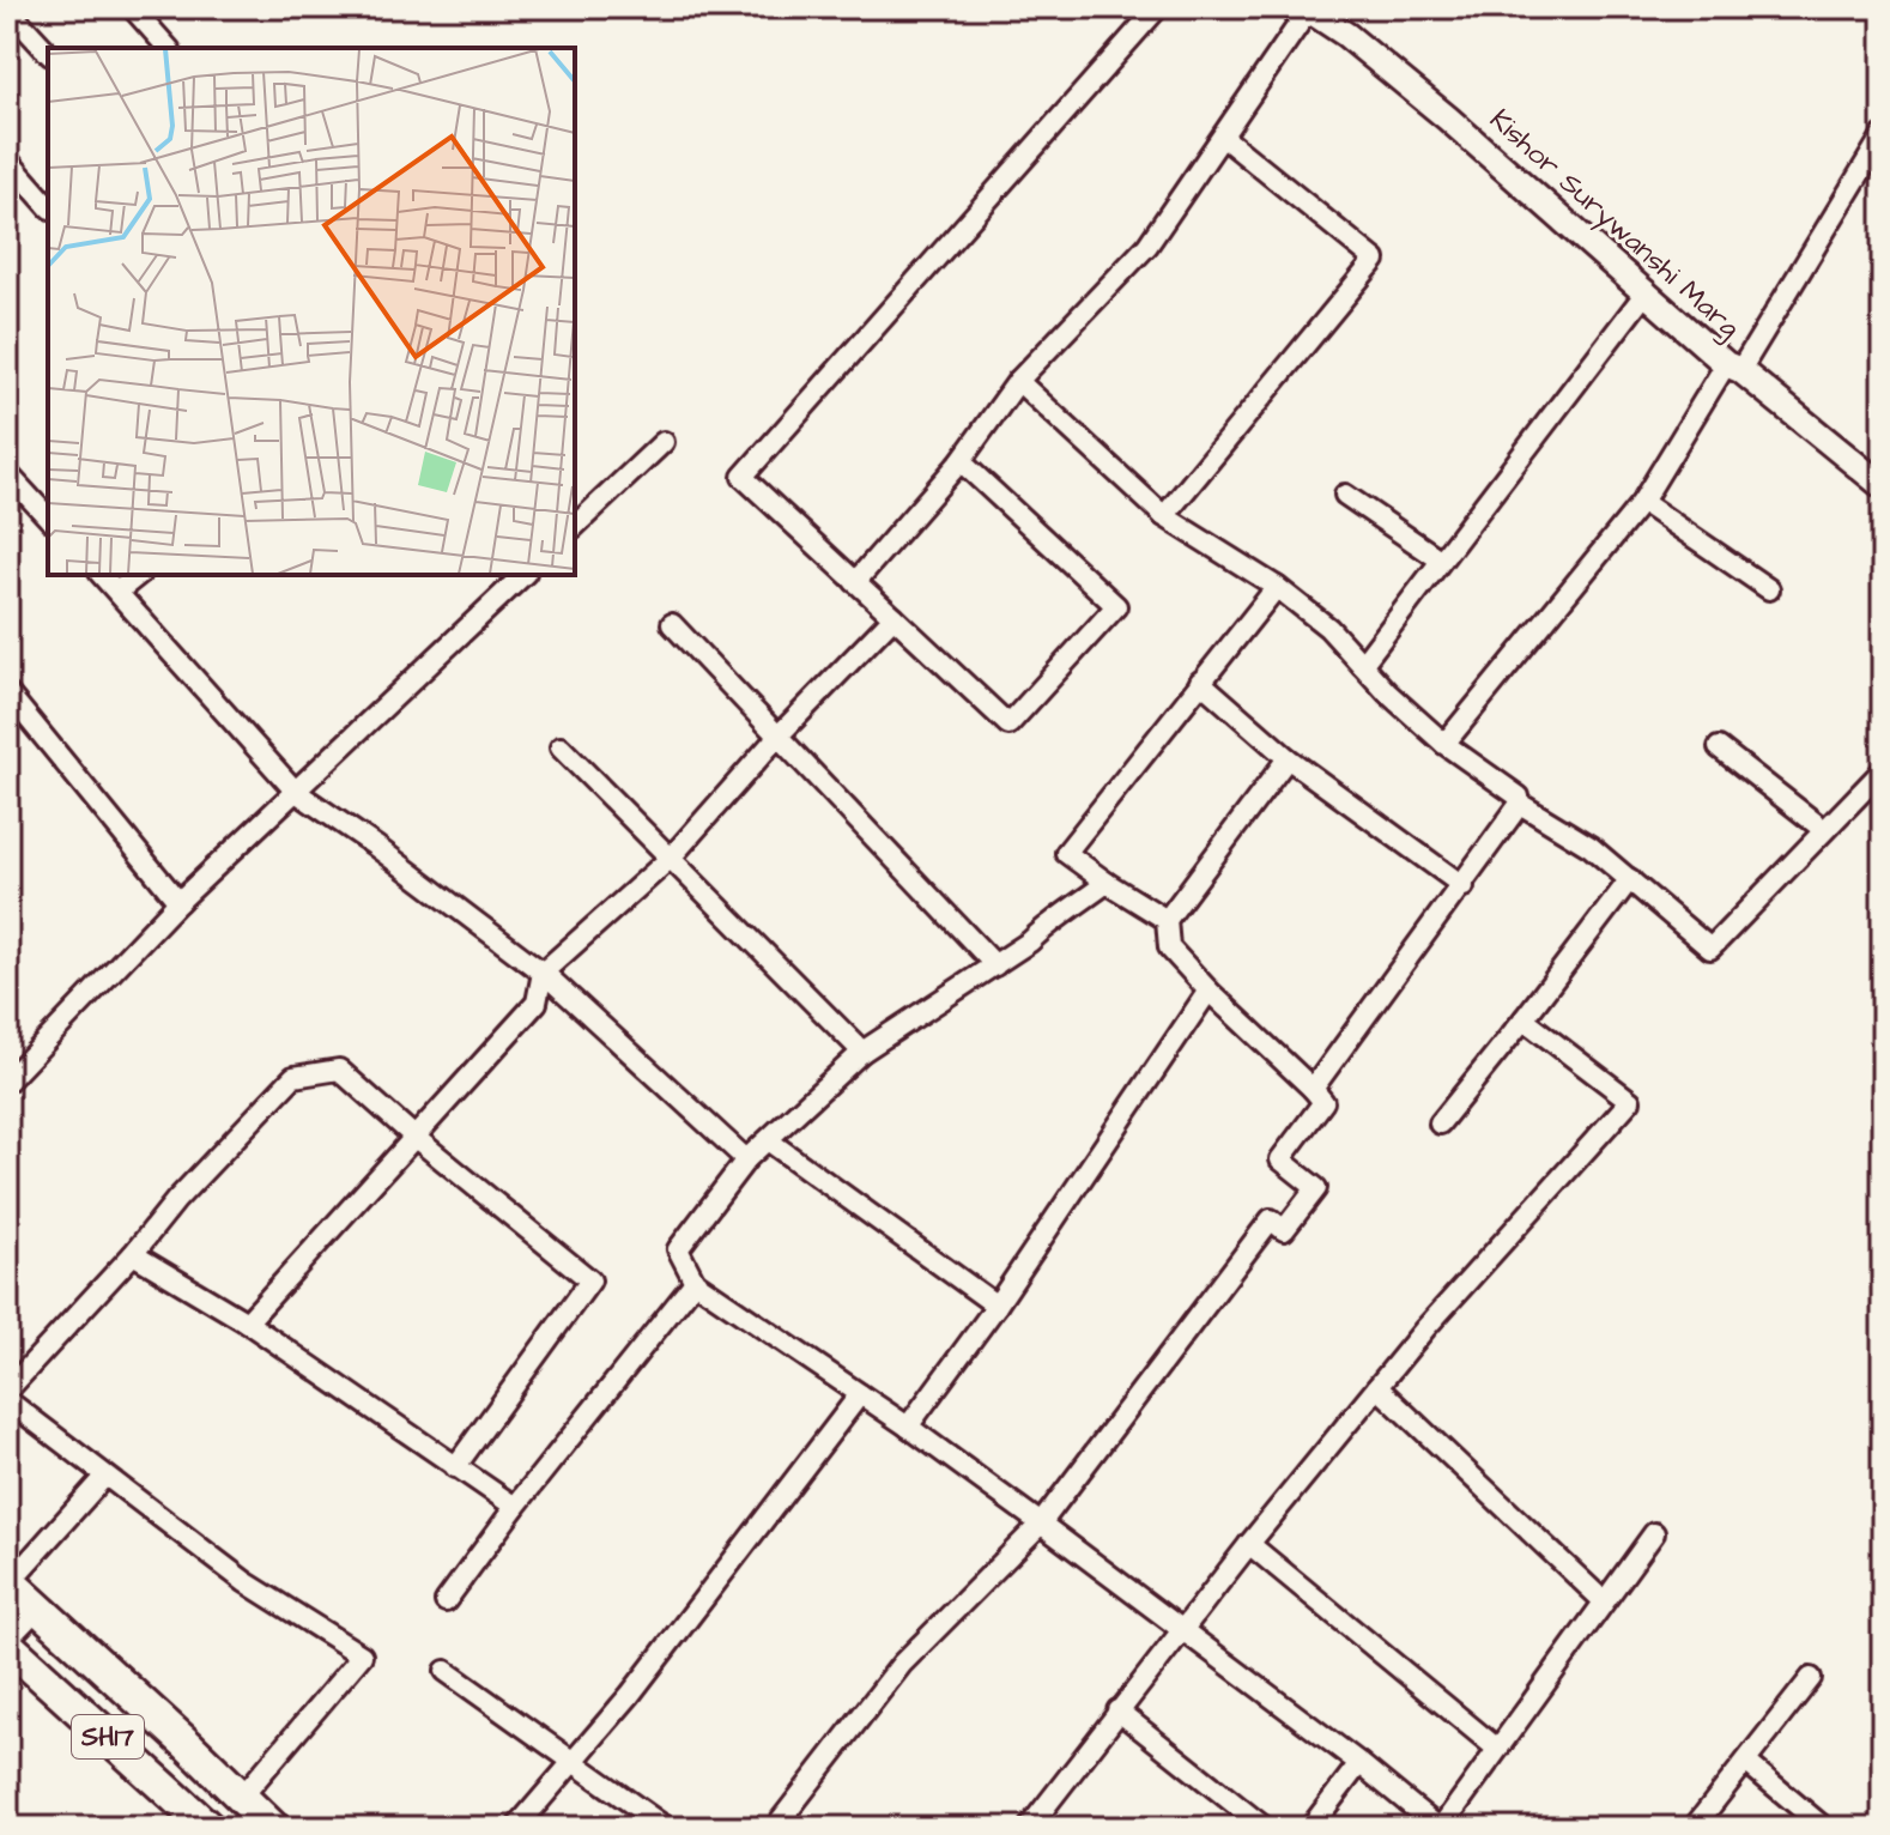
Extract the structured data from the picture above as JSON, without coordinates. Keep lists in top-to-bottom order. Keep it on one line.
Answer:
{"streets":{"main road":["SH17"],"street":["Kishor Surywanshi Marg"]}}
